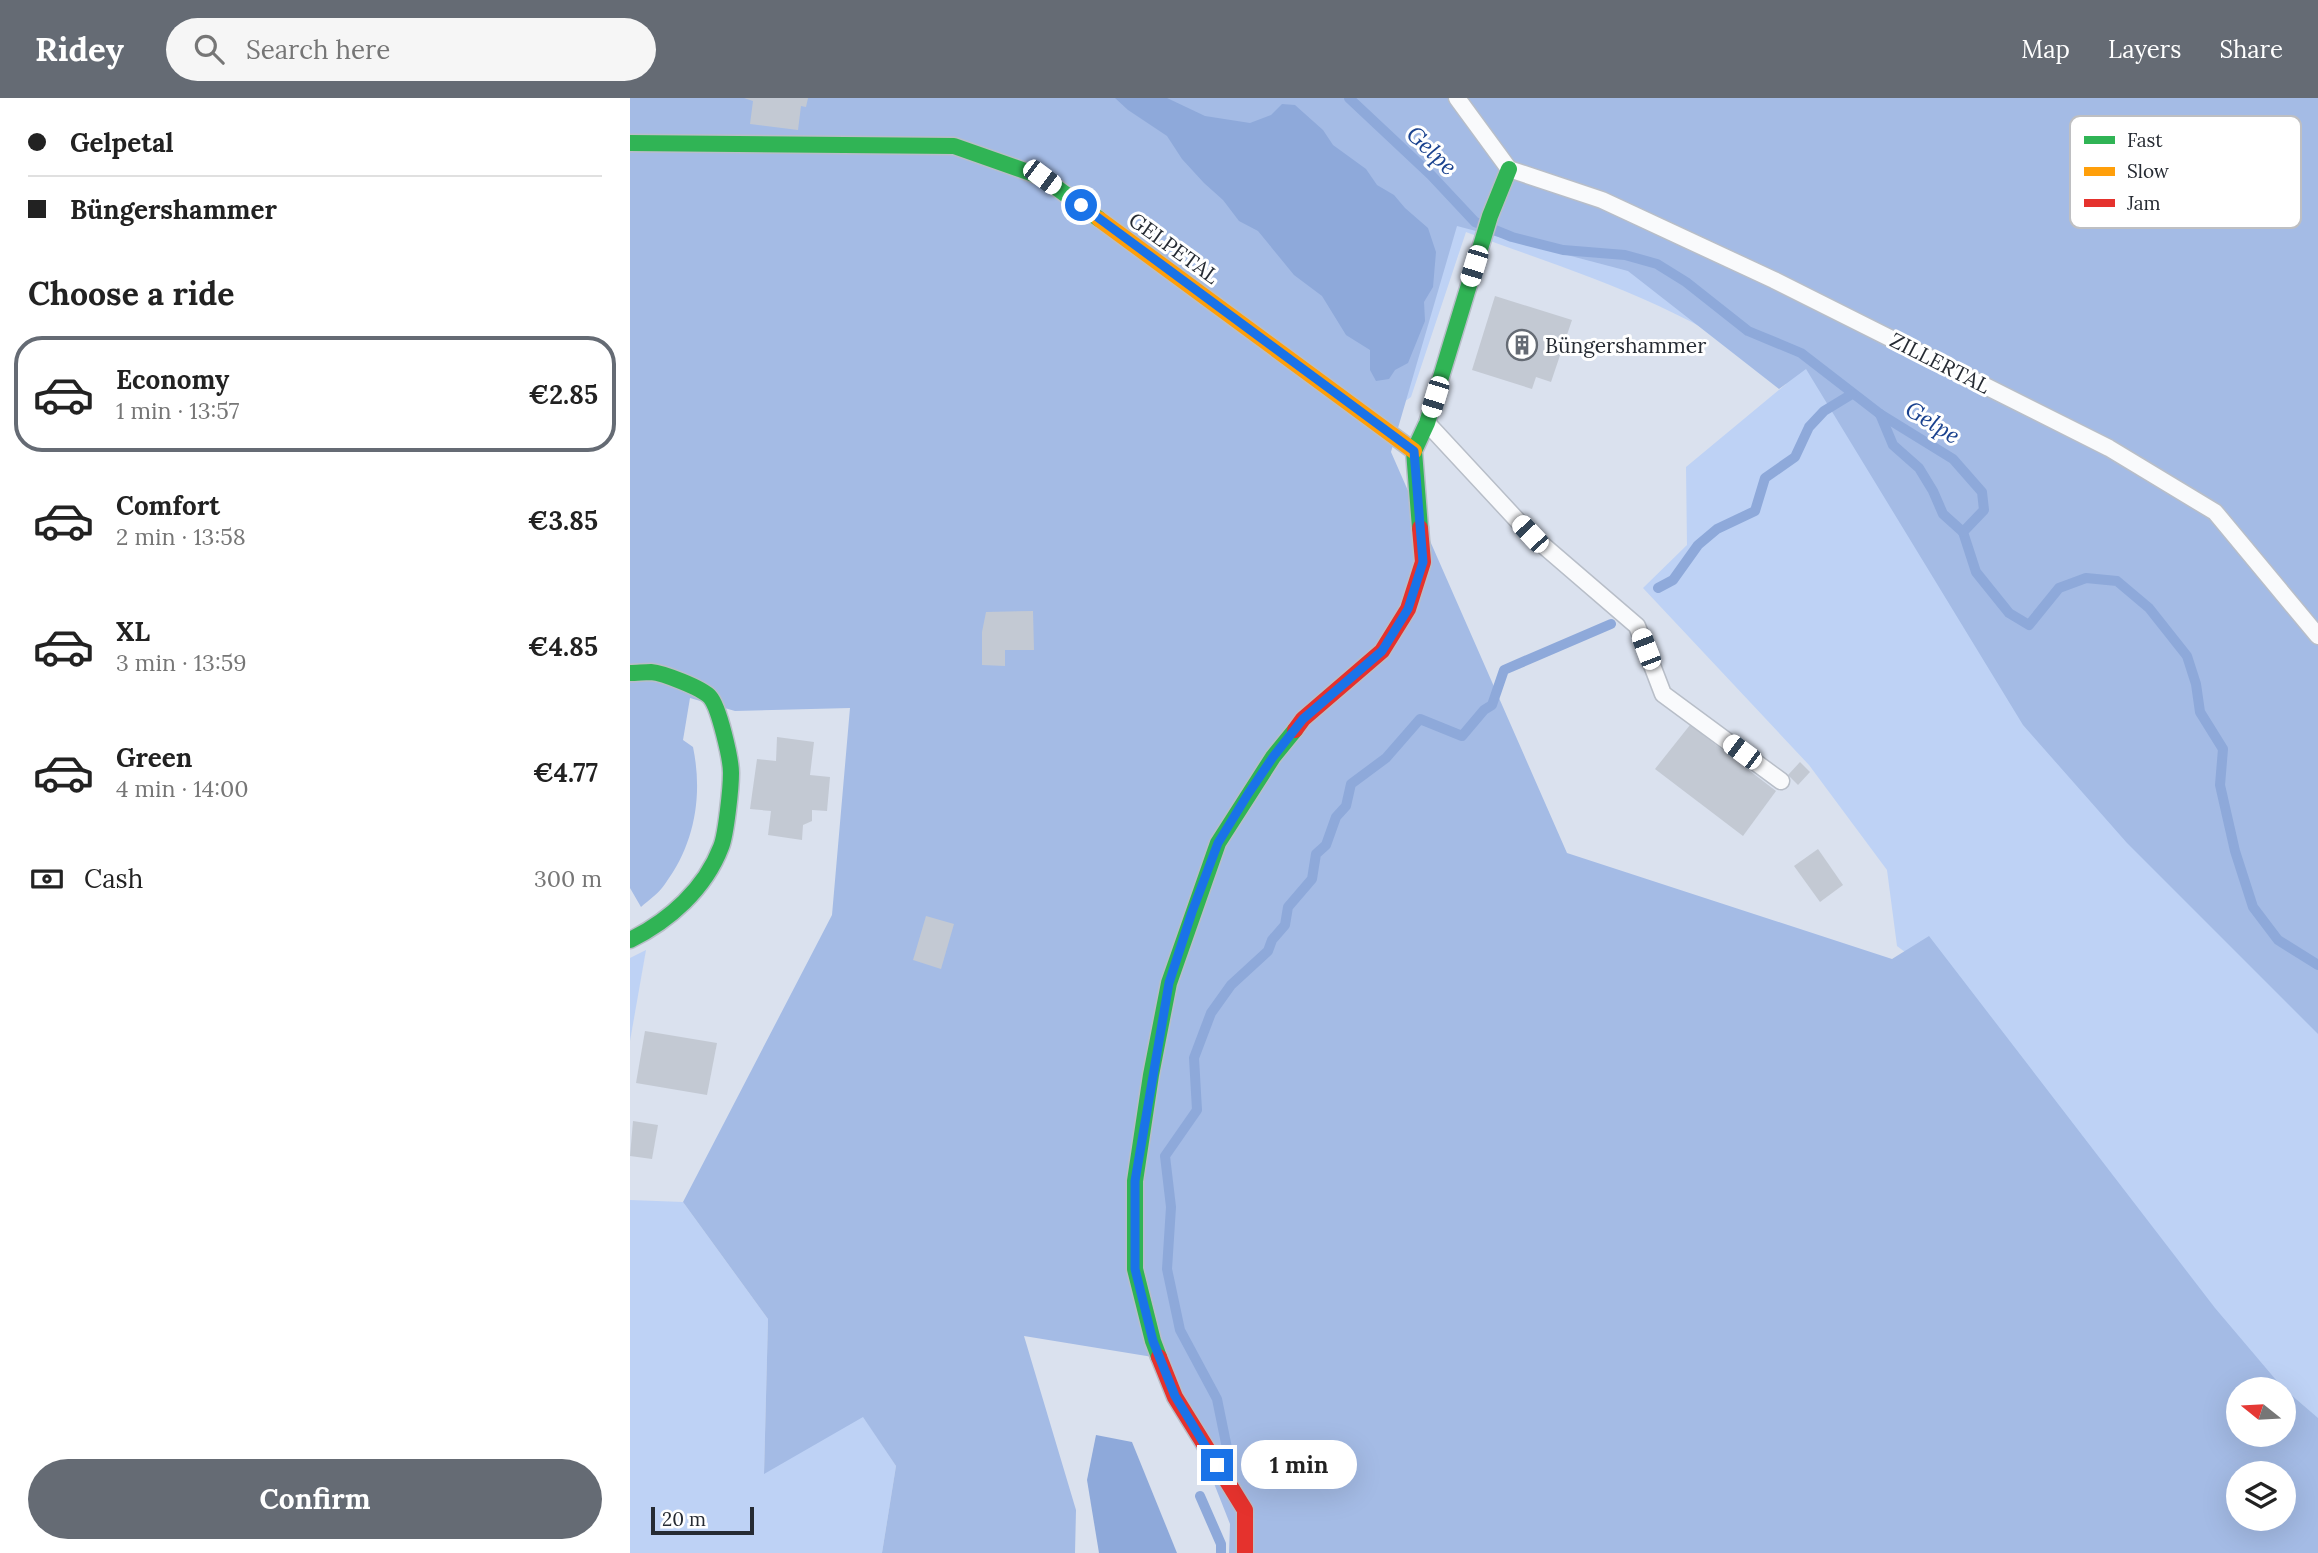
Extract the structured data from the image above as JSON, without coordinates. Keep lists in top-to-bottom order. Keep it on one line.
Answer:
{"streets":{"street":["GELPETAL"],"lane":["ZILLERTAL"]},"water":["Gelpe"],"places":{"building":["Büngershammer"]},"legend":["Fast","Slow","Jam"],"scale_bar":"20 m","north":"left","page":{"header":"Ridey","search":"Search here","nav":["Map","Layers","Share"],"banner":["Gelpetal","Büngershammer"],"heading":"Choose a ride","list":[{"name":"Economy","note":"1 min · 13:57","value":"€2.85"},{"name":"Comfort","note":"2 min · 13:58","value":"€3.85"},{"name":"XL","note":"3 min · 13:59","value":"€4.85"},{"name":"Green","note":"4 min · 14:00","value":"€4.77"}],"pay":["Cash","300 m"],"bubble":"1 min","buttons":"Confirm","scale":"20 m"}}
